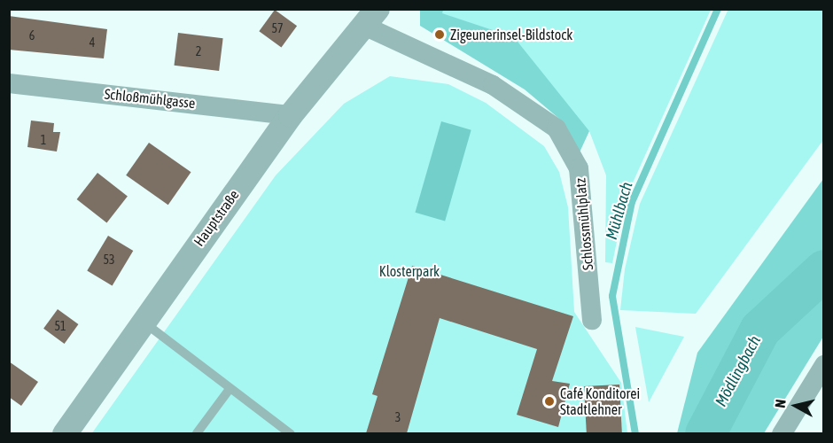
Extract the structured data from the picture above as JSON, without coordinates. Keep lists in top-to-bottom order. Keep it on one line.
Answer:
{"streets":{"street":["Schloßmühlgasse","Hauptstraße","Schlossmühlplatz"]},"crossings":[["Schloßmühlgasse","Hauptstraße"],["Hauptstraße","Schlossmühlplatz"]],"water":["Mühlbach","Mödlingbach"],"parks":["Klosterpark"],"places":["Zigeunerinsel-Bildstock","Café Konditorei Stadtlehner"],"house_numbers":["57","6","4","2","1","53","51","3"],"north":"left"}
